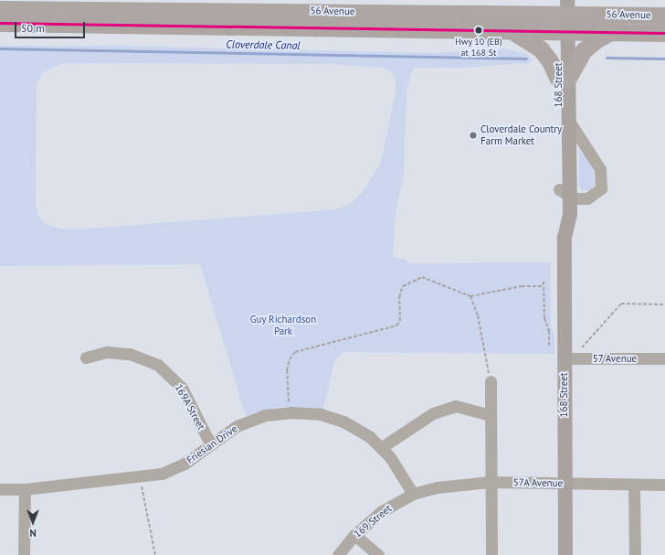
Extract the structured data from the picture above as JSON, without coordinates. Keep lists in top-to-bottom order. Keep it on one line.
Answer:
{"streets":{"highway":["56 Avenue"],"main road":["168 Street"],"street":["57 Avenue","169A Street","Friesian Drive","57A Avenue","169 Street"]},"crossings":[["56 Avenue","168 Street"],["168 Street","57 Avenue"],["168 Street","57A Avenue"],["169A Street","Friesian Drive"],["Friesian Drive","57A Avenue"],["Friesian Drive","169 Street"],["57A Avenue","169 Street"]],"water":["Cloverdale Canal"],"parks":["Guy Richardson Park"],"places":["Hwy 10 (EB) at 168 St","Cloverdale Country Farm Market"],"scale_bar":"50 m","north":"bottom"}
